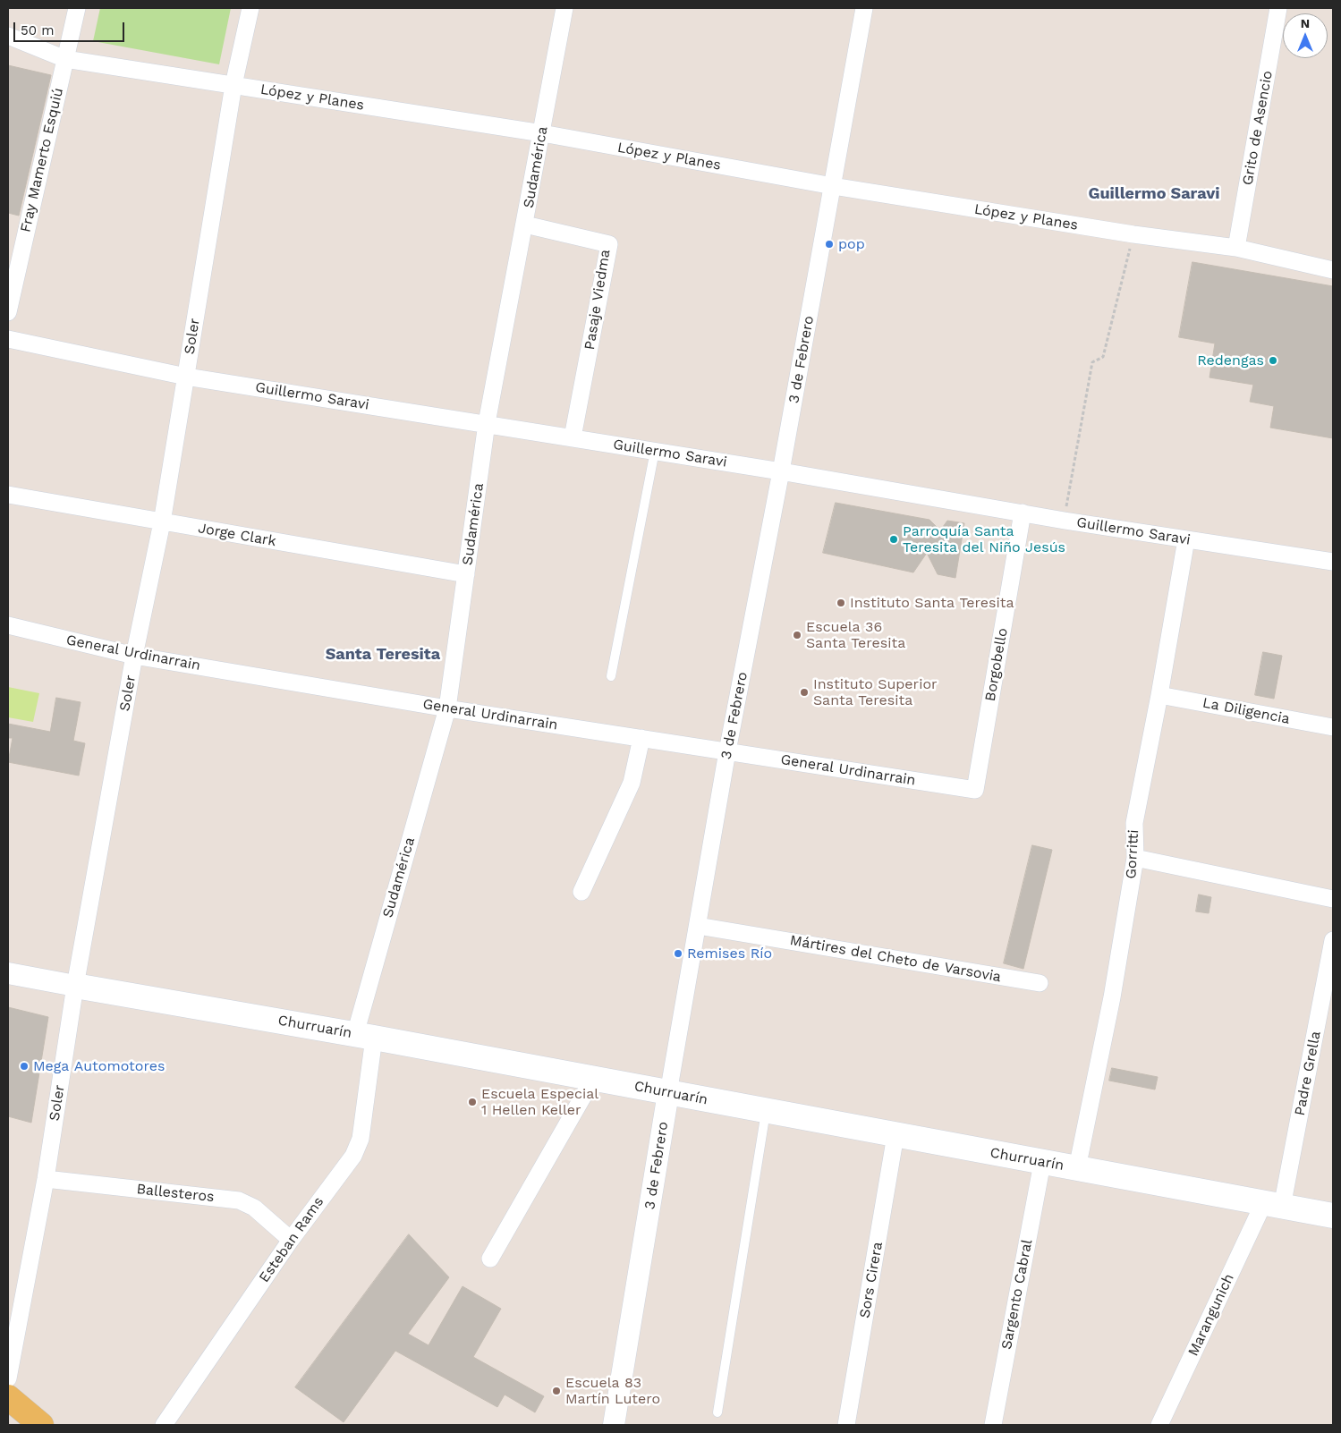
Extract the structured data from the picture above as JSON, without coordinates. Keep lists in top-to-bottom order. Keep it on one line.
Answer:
{"streets":{"main road":["Churruarín"],"street":["López y Planes","Grito de Asencio","Fray Mamerto Esquiú","Sudamérica","Pasaje Viedma","Soler","3 de Febrero","Guillermo Saravi","Jorge Clark","General Urdinarrain","Borgobello","La Diligencia","Gorritti","Mártires del Cheto de Varsovia","Padre Grella","Ballesteros","Esteban Rams","Sors Cirera","Sargento Cabral","Marangunich"]},"crossings":[["López y Planes","Grito de Asencio"],["López y Planes","Fray Mamerto Esquiú"],["López y Planes","Sudamérica"],["López y Planes","Soler"],["López y Planes","3 de Febrero"],["Sudamérica","Pasaje Viedma"],["Sudamérica","Guillermo Saravi"],["Sudamérica","Jorge Clark"],["Sudamérica","General Urdinarrain"],["Sudamérica","Churruarín"],["Sudamérica","Esteban Rams"],["Pasaje Viedma","Guillermo Saravi"],["Soler","Guillermo Saravi"],["Soler","Jorge Clark"],["Soler","General Urdinarrain"],["Soler","Churruarín"],["Soler","Ballesteros"],["3 de Febrero","Guillermo Saravi"],["3 de Febrero","General Urdinarrain"],["3 de Febrero","Mártires del Cheto de Varsovia"],["3 de Febrero","Churruarín"],["Guillermo Saravi","Borgobello"],["Guillermo Saravi","Gorritti"],["General Urdinarrain","Borgobello"],["La Diligencia","Gorritti"],["Gorritti","Churruarín"],["Churruarín","Padre Grella"],["Churruarín","Esteban Rams"],["Churruarín","Sors Cirera"],["Churruarín","Sargento Cabral"],["Churruarín","Marangunich"],["Padre Grella","Marangunich"],["Ballesteros","Esteban Rams"]],"districts":["Guillermo Saravi","Santa Teresita"],"places":["pop","Redengas","Parroquía Santa Teresita del Niño Jesús","Instituto Santa Teresita","Escuela 36 Santa Teresita","Instituto Superior Santa Teresita","Remises Río","Mega Automotores","Escuela Especial 1 Hellen Keller","Escuela 83 Martín Lutero"],"scale_bar":"50 m","north":"top"}
